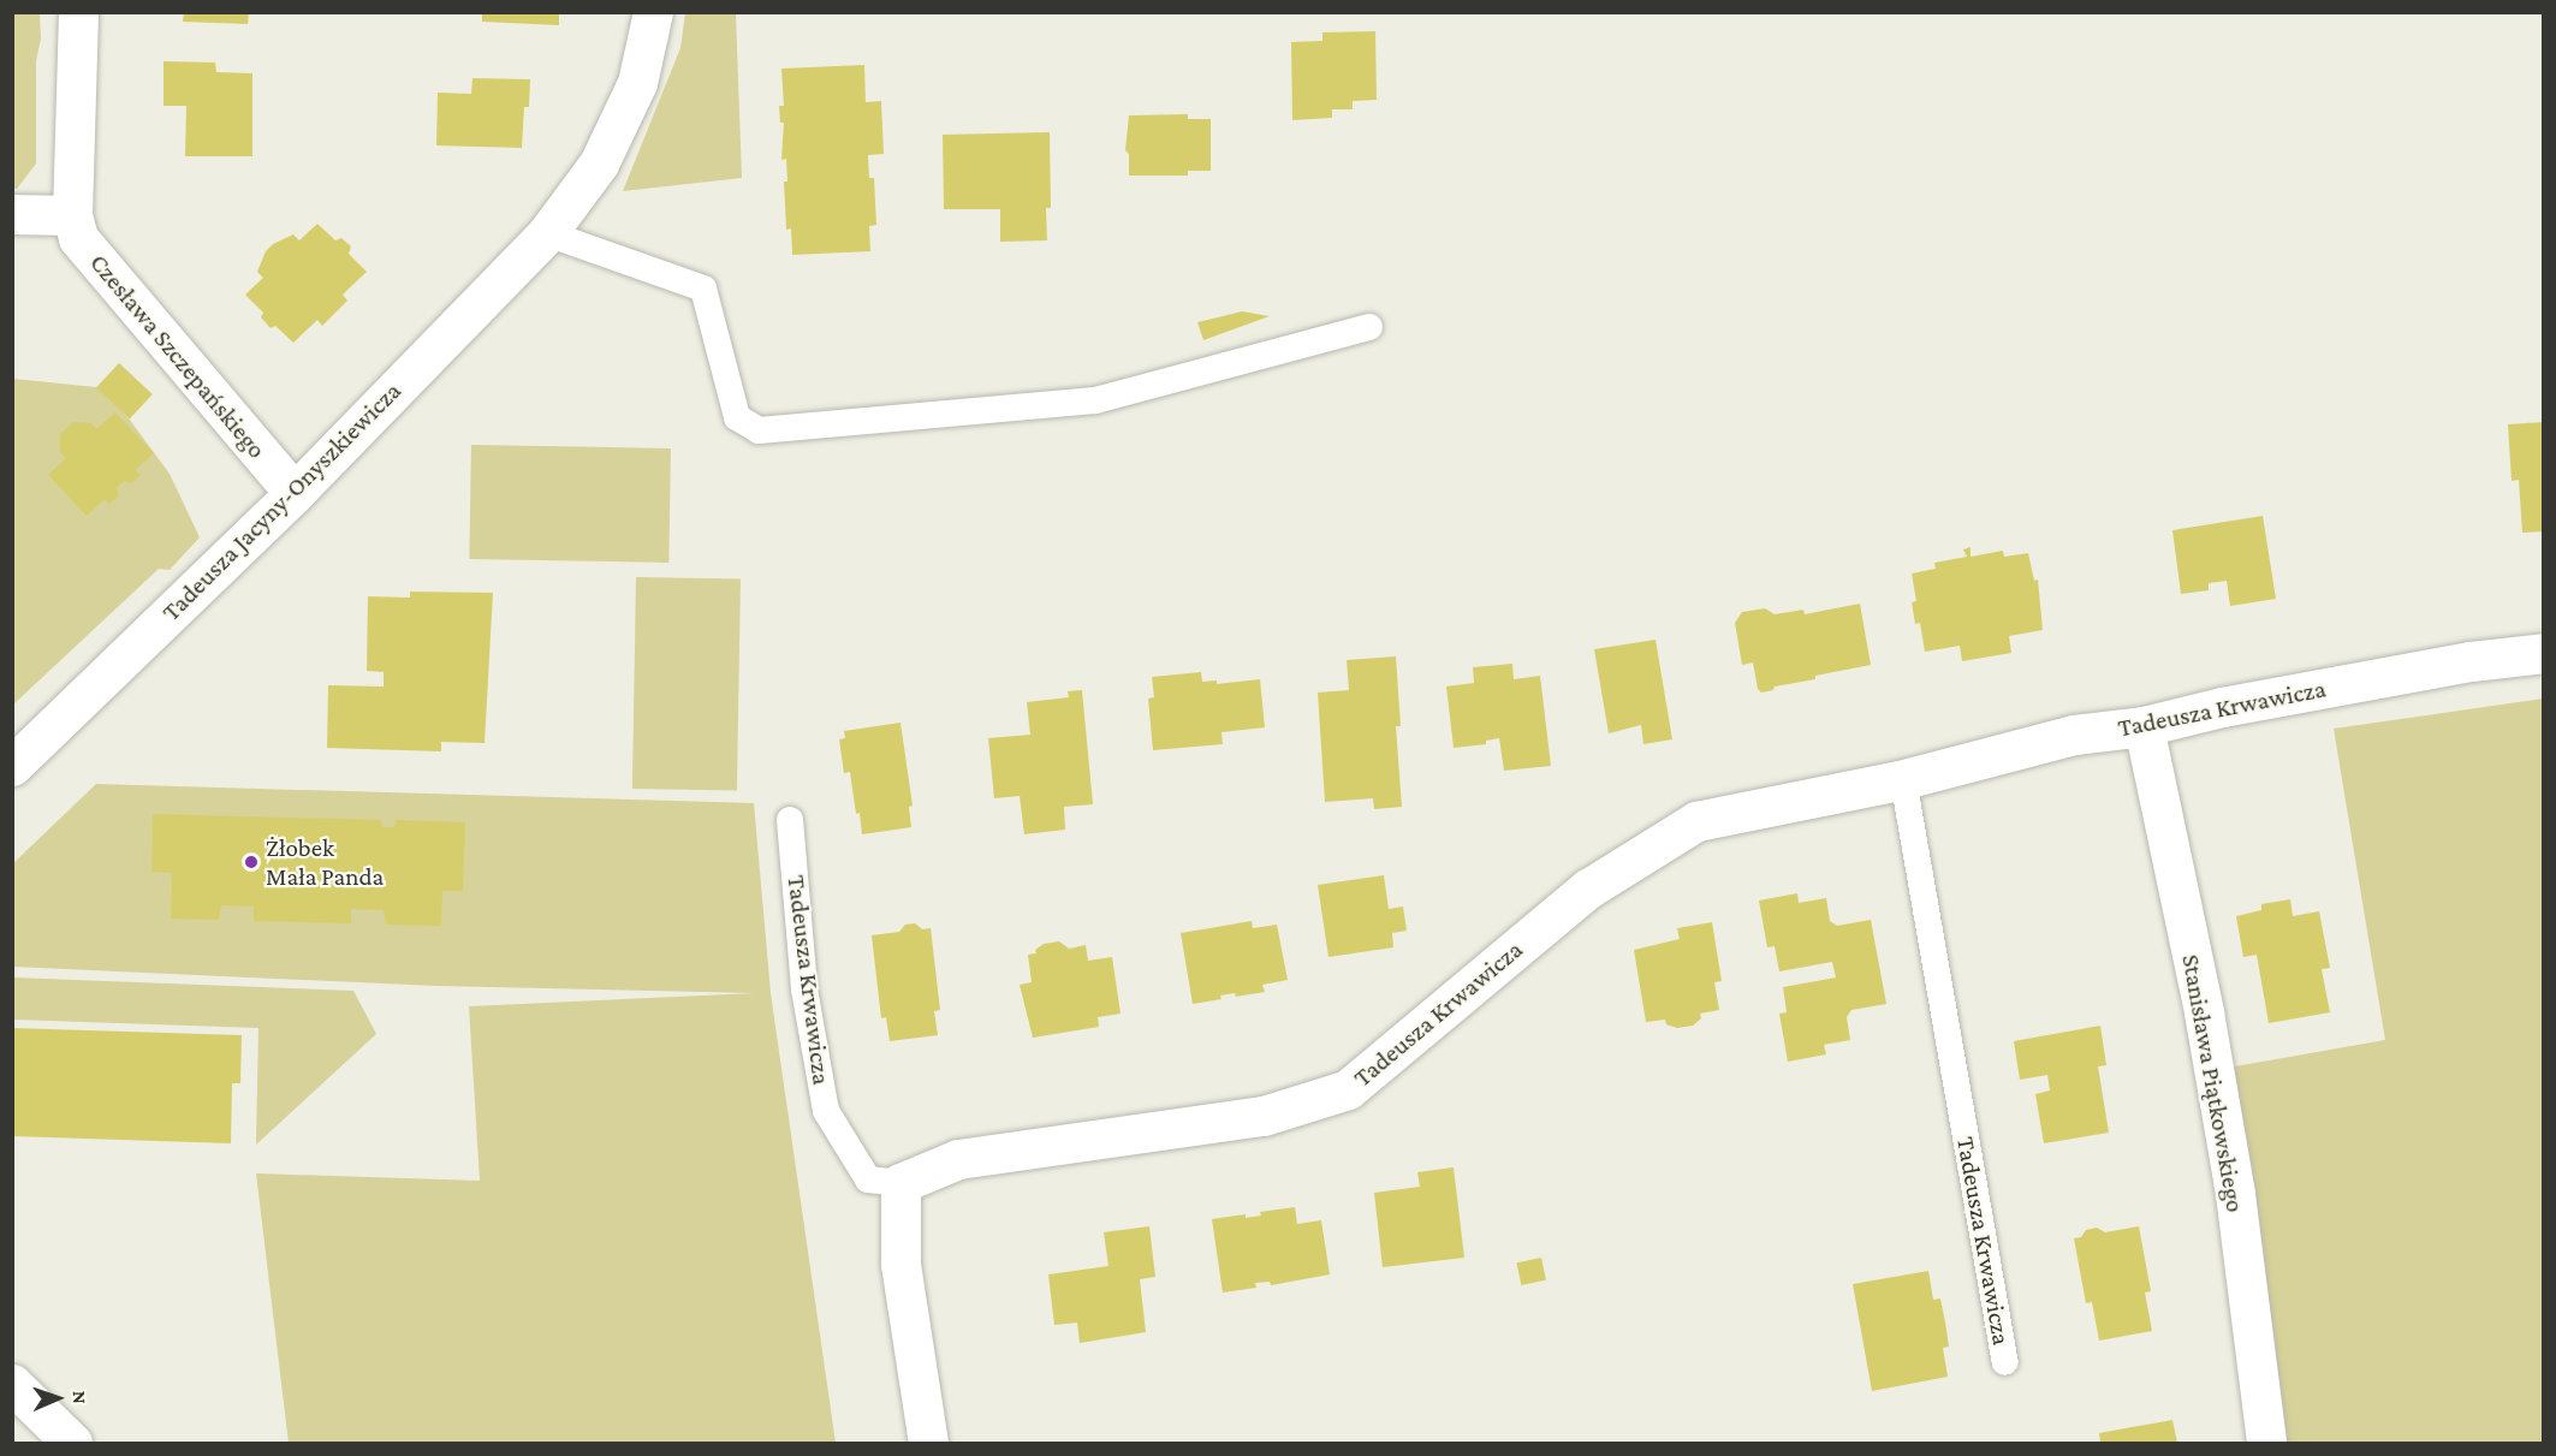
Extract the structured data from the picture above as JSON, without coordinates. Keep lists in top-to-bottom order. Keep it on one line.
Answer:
{"streets":{"street":["Czesława Szczepańskiego","Tadeusza Jacyny-Onyszkiewicza","Tadeusza Krwawicza","Stanisława Piątkowskiego"]},"crossings":[["Czesława Szczepańskiego","Tadeusza Jacyny-Onyszkiewicza"],["Tadeusza Krwawicza","Stanisława Piątkowskiego"]],"places":["Żłobek Mała Panda"],"north":"right"}
